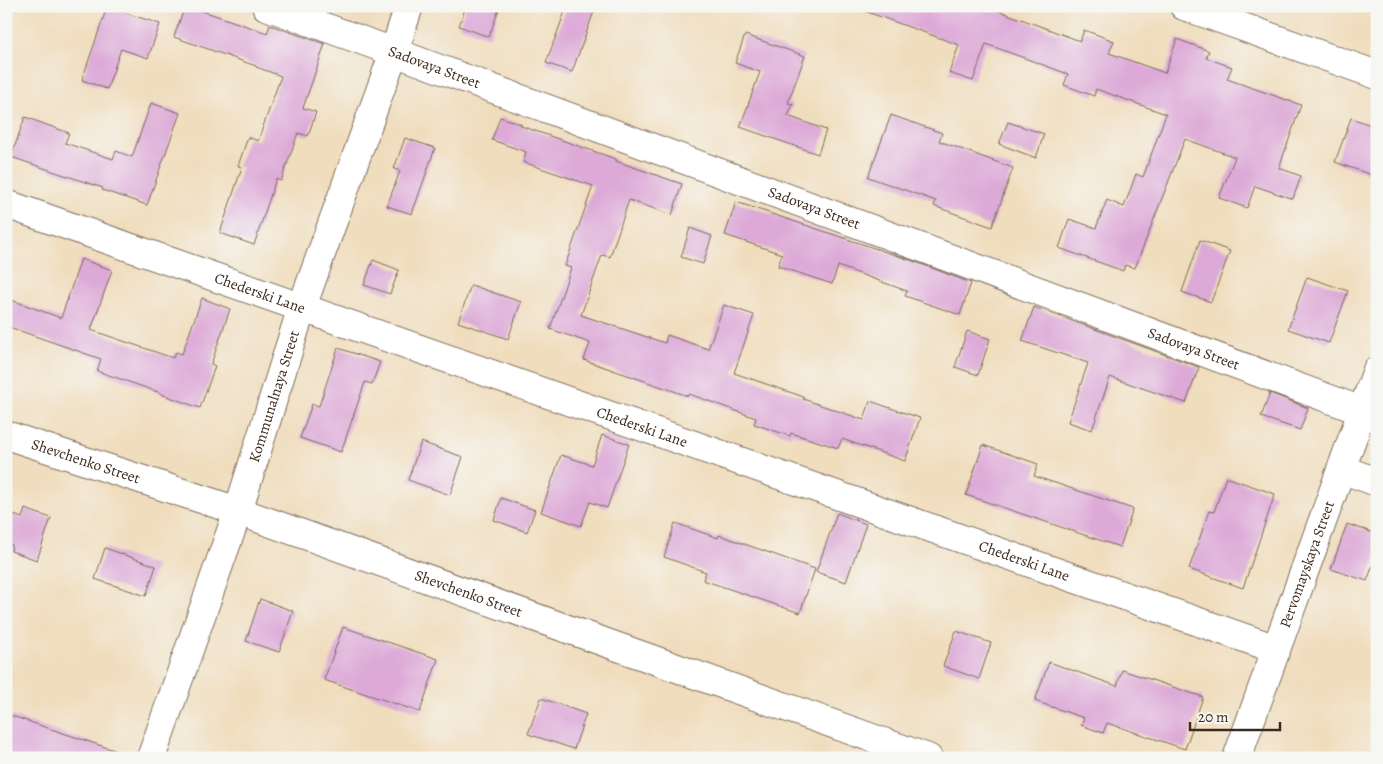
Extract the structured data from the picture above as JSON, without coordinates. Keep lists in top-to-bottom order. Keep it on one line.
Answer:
{"streets":{"street":["Sadovaya Street","Chederski Lane","Kommunalnaya Street","Shevchenko Street","Pervomayskaya Street"]},"crossings":[["Sadovaya Street","Kommunalnaya Street"],["Sadovaya Street","Pervomayskaya Street"],["Chederski Lane","Kommunalnaya Street"],["Chederski Lane","Pervomayskaya Street"],["Kommunalnaya Street","Shevchenko Street"]],"scale_bar":"20 m"}
